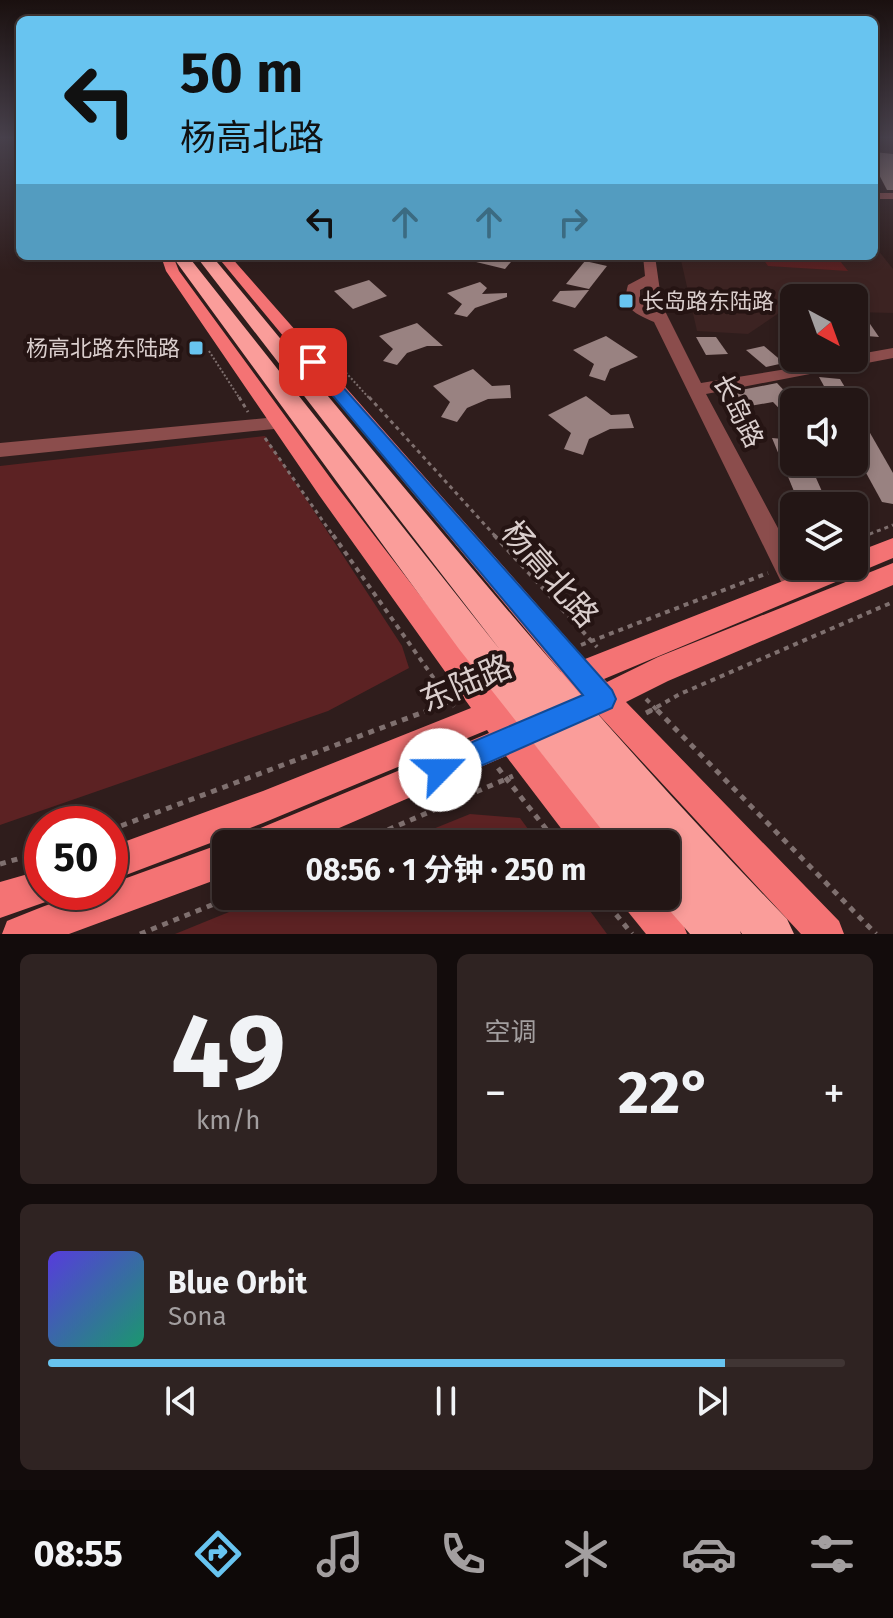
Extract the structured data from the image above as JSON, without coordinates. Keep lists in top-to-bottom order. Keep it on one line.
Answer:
{"streets":{"main road":["杨高北路","东陆路"],"street":["长岛路"]},"crossings":[["长岛路","东陆路"],["杨高北路","东陆路"]],"places":{"transit":["长岛路东陆路","杨高北路东陆路"]},"north":"bottom right","page":{"turn":["50 m","杨高北路"],"limit":"50","trip":"08:56 · 1 分钟 · 250 m","tile":[["49","km/h"],"空调"],"heat":["−","22°","+"],"song":["Blue Orbit","Sona"],"tabs":"08:55"}}
